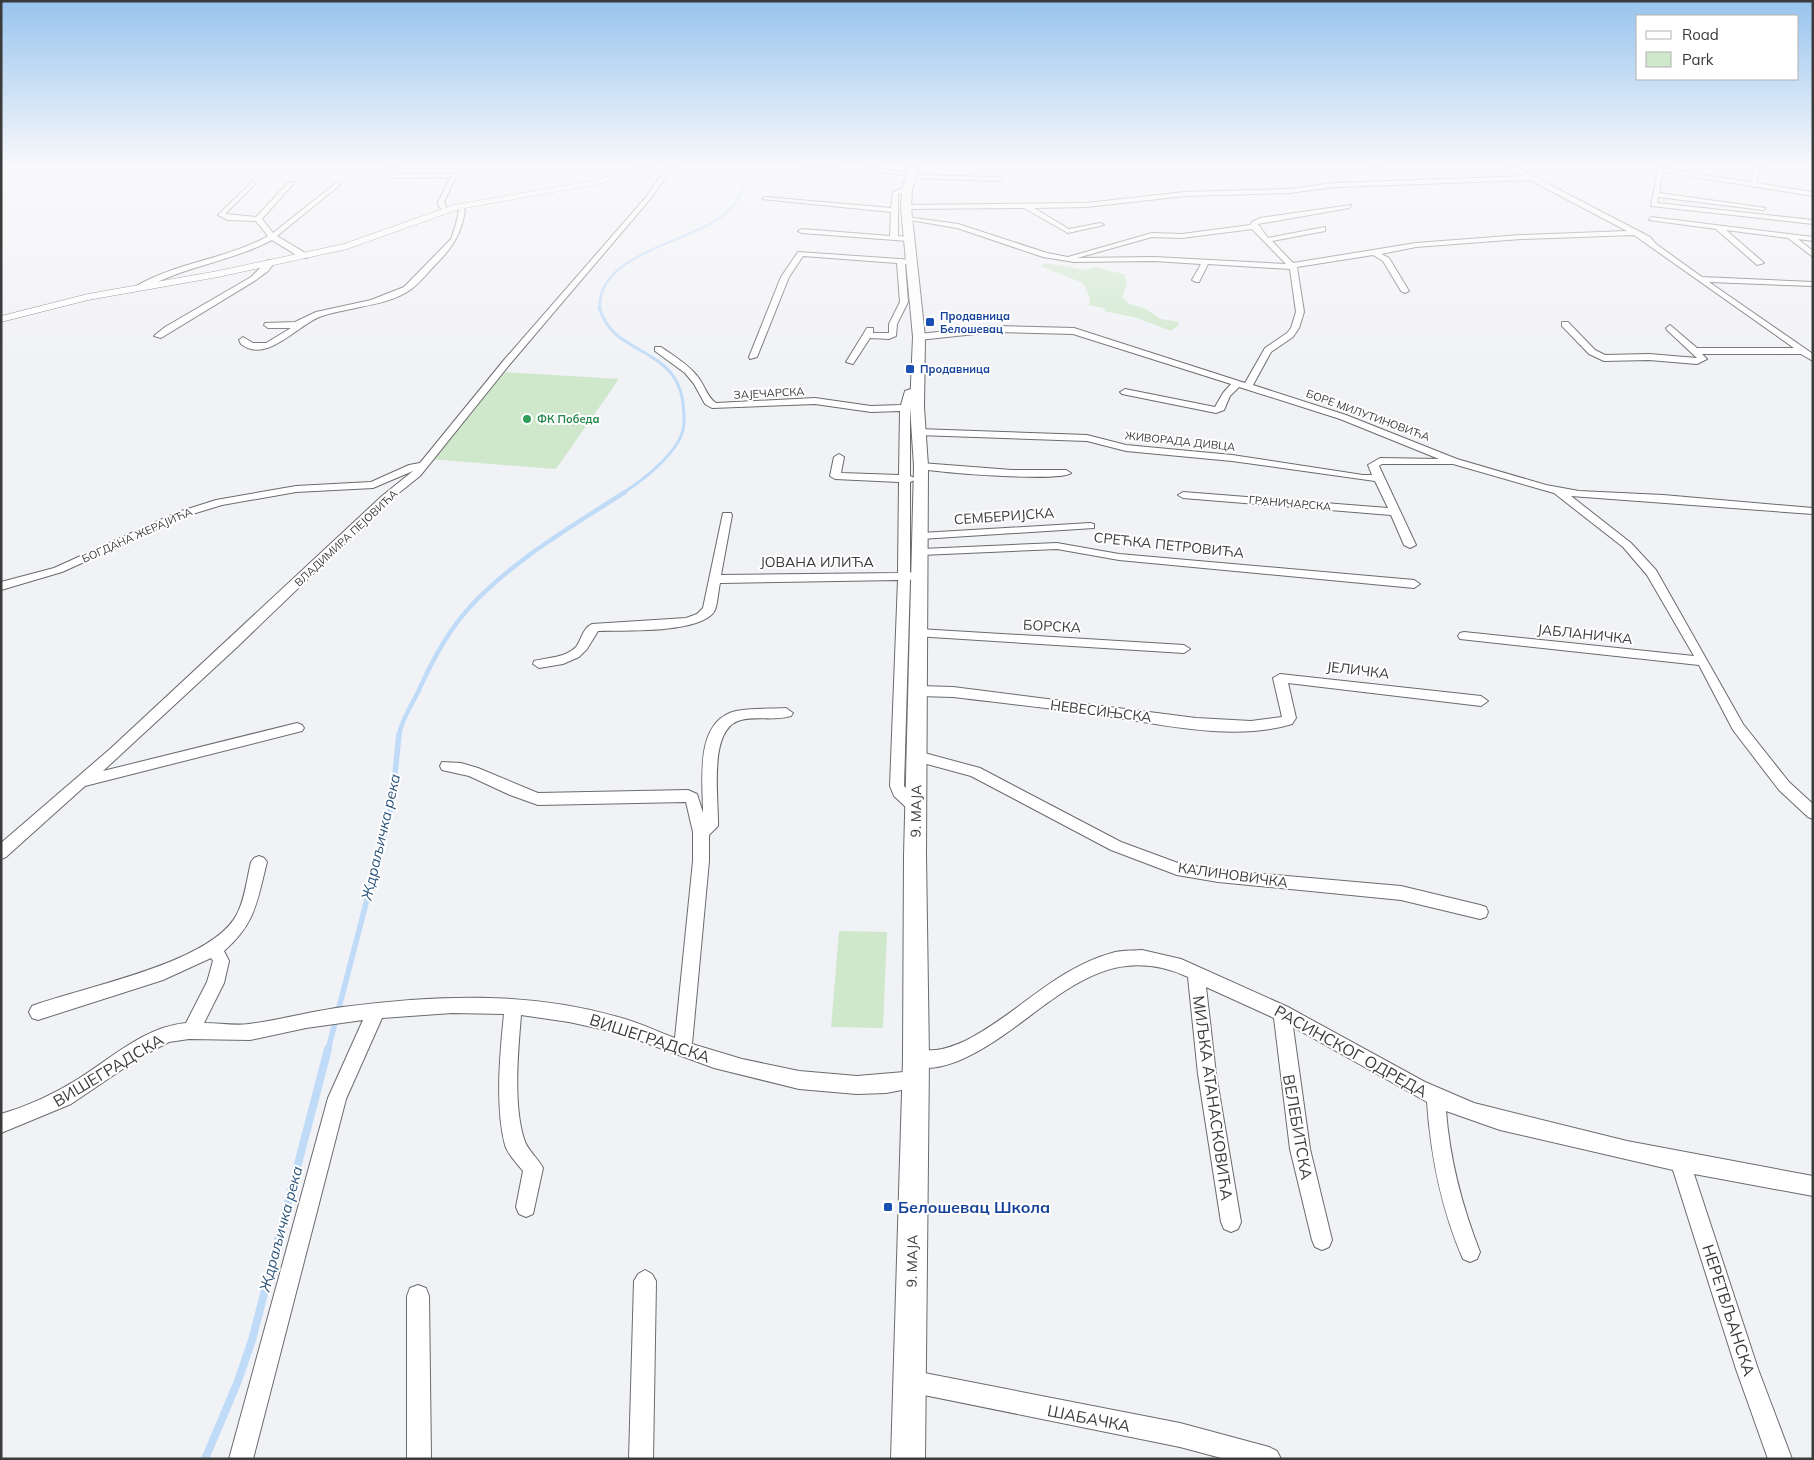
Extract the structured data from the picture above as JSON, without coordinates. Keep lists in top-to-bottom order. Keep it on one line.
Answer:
{"streets":{"main road":["9. МАЈА"],"street":["ЗАЈЕЧАРСКА","БОРЕ МИЛУТИНОВИЋА","ЖИВОРАДА ДИВЦА","ГРАНИЧАРСКА","СЕМБЕРИЈСКА","БОГДАНА ЖЕРАЈИЋА","ВЛАДИМИРА ПЕЈОВИЋА","СРЕЋКА ПЕТРОВИЋА","ЈОВАНА ИЛИЋА","БОРСКА","ЈАБЛАНИЧКА","ЈЕЛИЧКА","НЕВЕСИЊСКА","КАЛИНОВИЧКА","ВИШЕГРАДСКА","РАСИНСКОГ ОДРЕДА","МИЉКА АТАНАСКОВИЋА","ВЕЛЕБИТСКА","НЕРЕТВЉАНСКА","ШАБАЧКА"]},"crossings":[["БОРЕ МИЛУТИНОВИЋА","9. МАЈА"],["ЖИВОРАДА ДИВЦА","9. МАЈА"],["СЕМБЕРИЈСКА","9. МАЈА"],["БОГДАНА ЖЕРАЈИЋА","ВЛАДИМИРА ПЕЈОВИЋА"],["СРЕЋКА ПЕТРОВИЋА","9. МАЈА"],["ЈОВАНА ИЛИЋА","9. МАЈА"],["БОРСКА","9. МАЈА"],["ЈЕЛИЧКА","НЕВЕСИЊСКА"],["НЕВЕСИЊСКА","9. МАЈА"],["9. МАЈА","КАЛИНОВИЧКА"],["9. МАЈА","ВИШЕГРАДСКА"],["9. МАЈА","РАСИНСКОГ ОДРЕДА"],["9. МАЈА","ШАБАЧКА"],["ВИШЕГРАДСКА","РАСИНСКОГ ОДРЕДА"],["РАСИНСКОГ ОДРЕДА","МИЉКА АТАНАСКОВИЋА"],["РАСИНСКОГ ОДРЕДА","ВЕЛЕБИТСКА"],["РАСИНСКОГ ОДРЕДА","НЕРЕТВЉАНСКА"]],"water":["Ждраљичка река"],"places":{"transit":["Продавница Белошевац","Продавница","Белошевац Школа"],"other":["ФК Победа"]},"legend":["Road","Park"]}
